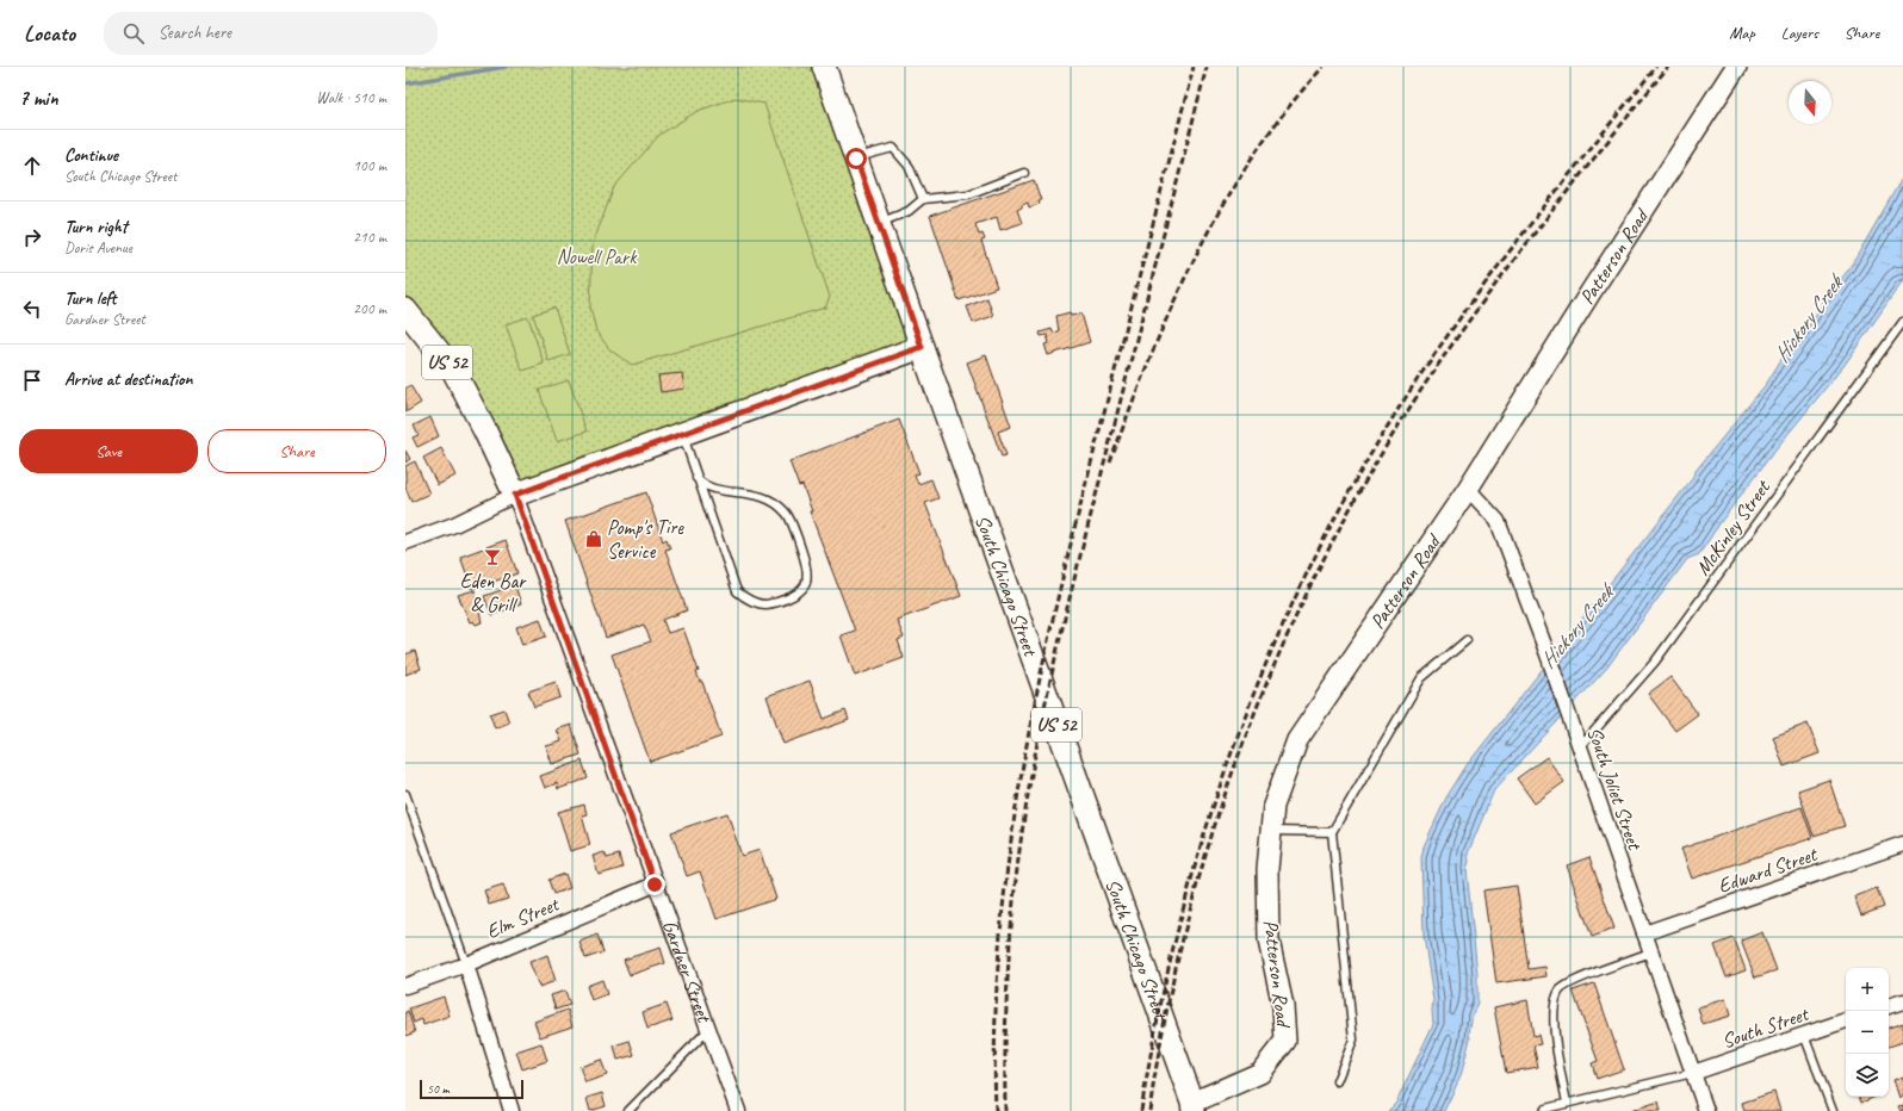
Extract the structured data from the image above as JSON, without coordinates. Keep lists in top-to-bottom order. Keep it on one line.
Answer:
{"streets":{"main road":["US 52","South Chicago Street","Gardner Street"],"street":["Patterson Road","South Joliet Street","Edward Street","Elm Street","South Street"],"lane":["McKinley Street"]},"crossings":[["Patterson Road","South Chicago Street"],["Patterson Road","South Joliet Street"],["McKinley Street","South Joliet Street"],["South Joliet Street","Edward Street"],["South Joliet Street","South Street"],["Elm Street","Gardner Street"]],"water":["Hickory Creek"],"parks":["Nowell Park"],"places":{"shop":["Pomp's Tire Service"],"bar":["Eden Bar & Grill"]},"scale_bar":"50 m","north":"bottom","page":{"header":"Locato","search":"Search here","nav":["Map","Layers","Share"],"heading":["7 min","Walk · 510 m"],"list":[["Continue","South Chicago Street","100 m"],["Turn right","Doris Avenue","210 m"],["Turn left","Gardner Street","200 m"],"Arrive at destination"],"buttons":["Save","Share"],"map_buttons":["+","−"],"scale":"50 m"}}
